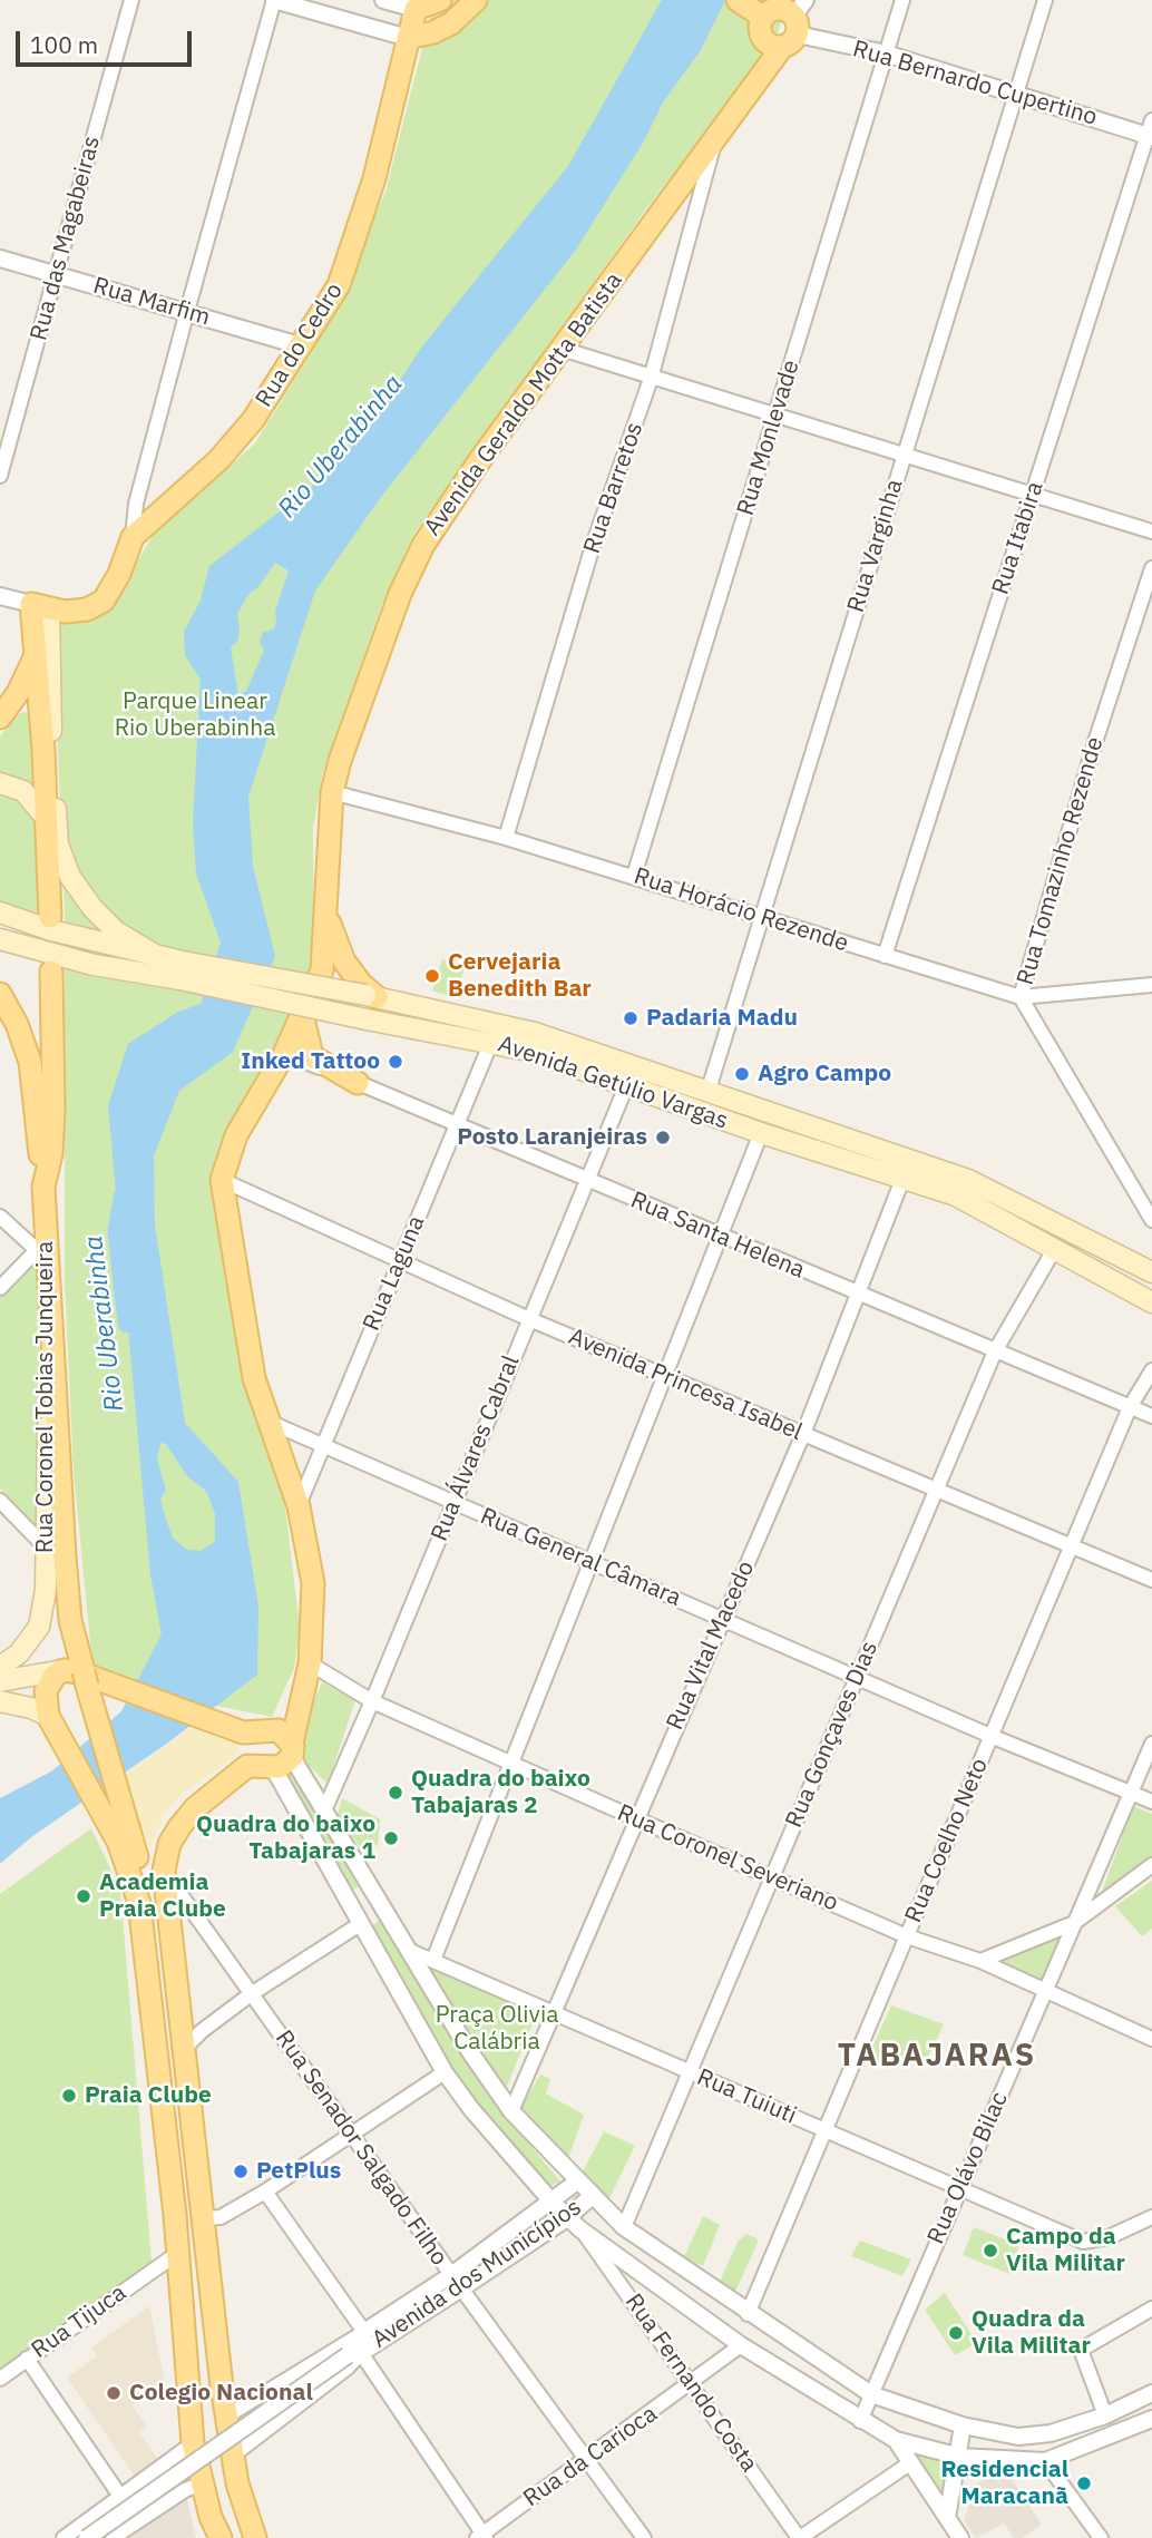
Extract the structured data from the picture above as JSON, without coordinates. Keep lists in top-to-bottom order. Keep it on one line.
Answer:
{"streets":{"main road":["Rua do Cedro","Avenida Geraldo Motta Batista","Avenida Getúlio Vargas","Rua Coronel Tobias Junqueira"],"street":["Rua Bernardo Cupertino","Rua das Magabeiras","Rua Marfim","Rua Monlevade","Rua Barretos","Rua Itabira","Rua Varginha","Rua Tomazinho Rezende","Rua Horácio Rezende","Rua Santa Helena","Rua Laguna","Avenida Princesa Isabel","Rua Álvares Cabral","Rua General Câmara","Rua Vital Macedo","Rua Gonçaves Dias","Rua Coelho Neto","Rua Coronel Severiano","Rua Tuiuti","Rua Senador Salgado Filho","Rua Olávo Bilac","Avenida dos Municípios","Rua Tijuca","Rua Fernando Costa","Rua da Carioca"]},"crossings":[["Rua Bernardo Cupertino","Avenida Geraldo Motta Batista"],["Rua Bernardo Cupertino","Rua Monlevade"],["Rua Bernardo Cupertino","Rua Itabira"],["Rua Bernardo Cupertino","Rua Varginha"],["Rua das Magabeiras","Rua Marfim"],["Rua Marfim","Rua do Cedro"],["Avenida Geraldo Motta Batista","Rua Barretos"],["Avenida Geraldo Motta Batista","Rua Horácio Rezende"],["Avenida Geraldo Motta Batista","Rua Santa Helena"],["Avenida Geraldo Motta Batista","Rua Laguna"],["Avenida Geraldo Motta Batista","Avenida Princesa Isabel"],["Avenida Geraldo Motta Batista","Rua General Câmara"],["Avenida Geraldo Motta Batista","Rua Coronel Severiano"],["Rua Monlevade","Rua Horácio Rezende"],["Rua Barretos","Rua Horácio Rezende"],["Rua Itabira","Rua Horácio Rezende"],["Rua Varginha","Rua Horácio Rezende"],["Rua Varginha","Avenida Getúlio Vargas"],["Rua Tomazinho Rezende","Rua Horácio Rezende"],["Avenida Getúlio Vargas","Rua Laguna"],["Avenida Getúlio Vargas","Rua Álvares Cabral"],["Avenida Getúlio Vargas","Rua Vital Macedo"],["Avenida Getúlio Vargas","Rua Gonçaves Dias"],["Rua Santa Helena","Rua Laguna"],["Rua Santa Helena","Rua Álvares Cabral"],["Rua Santa Helena","Rua Vital Macedo"],["Rua Santa Helena","Rua Gonçaves Dias"],["Rua Santa Helena","Rua Coelho Neto"],["Rua Laguna","Avenida Princesa Isabel"],["Rua Laguna","Rua General Câmara"],["Avenida Princesa Isabel","Rua Álvares Cabral"],["Avenida Princesa Isabel","Rua Vital Macedo"],["Avenida Princesa Isabel","Rua Gonçaves Dias"],["Avenida Princesa Isabel","Rua Coelho Neto"],["Rua Álvares Cabral","Rua General Câmara"],["Rua Álvares Cabral","Rua Coronel Severiano"],["Rua General Câmara","Rua Vital Macedo"],["Rua General Câmara","Rua Gonçaves Dias"],["Rua General Câmara","Rua Coelho Neto"],["Rua General Câmara","Rua Olávo Bilac"],["Rua Vital Macedo","Rua Coronel Severiano"],["Rua Vital Macedo","Rua Tuiuti"],["Rua Gonçaves Dias","Rua Coronel Severiano"],["Rua Gonçaves Dias","Rua Tuiuti"],["Rua Coelho Neto","Rua Coronel Severiano"],["Rua Coelho Neto","Rua Tuiuti"],["Rua Coronel Severiano","Rua Olávo Bilac"],["Rua Tuiuti","Rua Olávo Bilac"],["Rua Senador Salgado Filho","Avenida dos Municípios"],["Rua Senador Salgado Filho","Rua da Carioca"],["Rua Fernando Costa","Rua da Carioca"]],"districts":["TABAJARAS"],"water":["Rio Uberabinha"],"parks":["Parque Linear Rio Uberabinha","Praça Olivia Calábria"],"places":["Cervejaria Benedith Bar","Padaria Madu","Inked Tattoo","Agro Campo","Posto Laranjeiras","Quadra do baixo Tabajaras 2","Quadra do baixo Tabajaras 1","Academia Praia Clube","Praia Clube","PetPlus","Campo da Vila Militar","Quadra da Vila Militar","Colegio Nacional","Residencial Maracanã"],"scale_bar":"100 m"}
